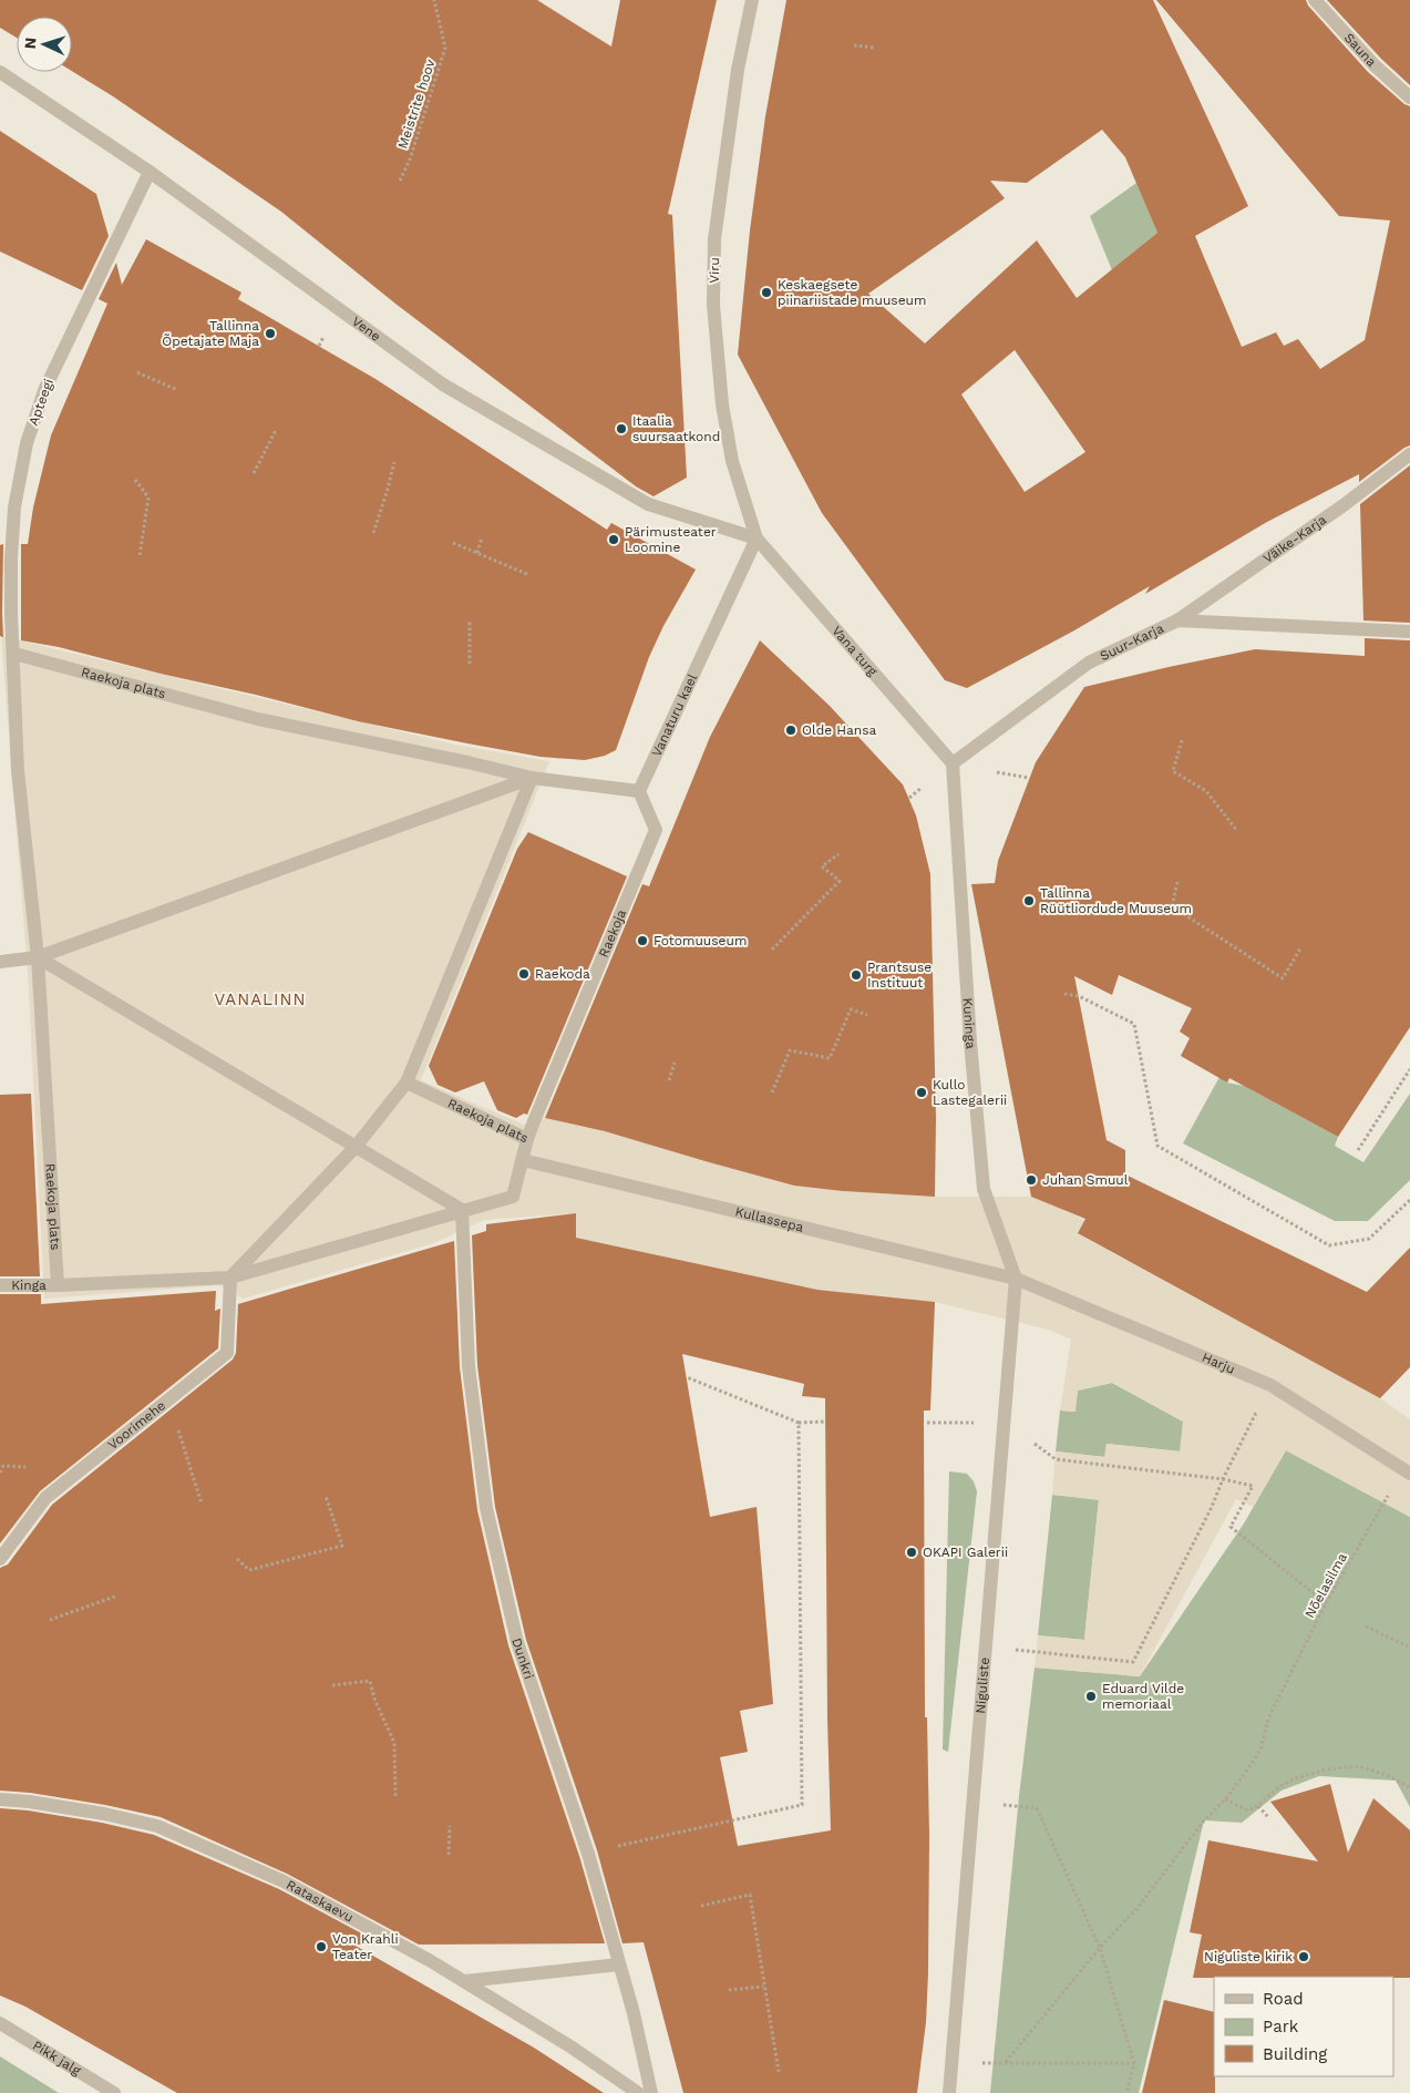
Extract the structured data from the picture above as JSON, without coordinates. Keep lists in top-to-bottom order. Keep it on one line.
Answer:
{"streets":{"street":["Sauna","Viru","Vene","Apteegi","Väike-Karja","Suur-Karja","Vana turg","Raekoja plats","Vanaturu kael","Raekoja","Kuninga","Kullassepa","Kinga","Harju","Voorimehe","Dunkri","Niguliste","Rataskaevu","Pikk jalg"],"path":["Meistrite hoov","Nõelasilma"]},"crossings":[["Viru","Vene"],["Viru","Vana turg"],["Viru","Vanaturu kael"],["Vene","Apteegi"],["Vene","Vana turg"],["Vene","Vanaturu kael"],["Apteegi","Raekoja plats"],["Väike-Karja","Suur-Karja"],["Suur-Karja","Vana turg"],["Suur-Karja","Kuninga"],["Vana turg","Vanaturu kael"],["Vana turg","Kuninga"],["Raekoja plats","Raekoja"],["Raekoja plats","Kullassepa"],["Raekoja plats","Kinga"],["Raekoja plats","Voorimehe"],["Raekoja plats","Dunkri"],["Vanaturu kael","Raekoja"],["Kuninga","Kullassepa"],["Kuninga","Harju"],["Kuninga","Niguliste"],["Kullassepa","Harju"],["Kullassepa","Niguliste"],["Harju","Nõelasilma"],["Harju","Niguliste"]],"districts":["VANALINN"],"places":["Keskaegsete piinariistade muuseum","Tallinna Õpetajate Maja","Itaalia suursaatkond","Pärimusteater Loomine","Olde Hansa","Tallinna Rüütliordude Muuseum","Fotomuuseum","Raekoda","Prantsuse Instituut","Kullo Lastegalerii","Juhan Smuul","OKAPI Galerii","Eduard Vilde memoriaal","Von Krahli Teater","Niguliste kirik"],"legend":["Road","Park","Building"],"north":"left"}
